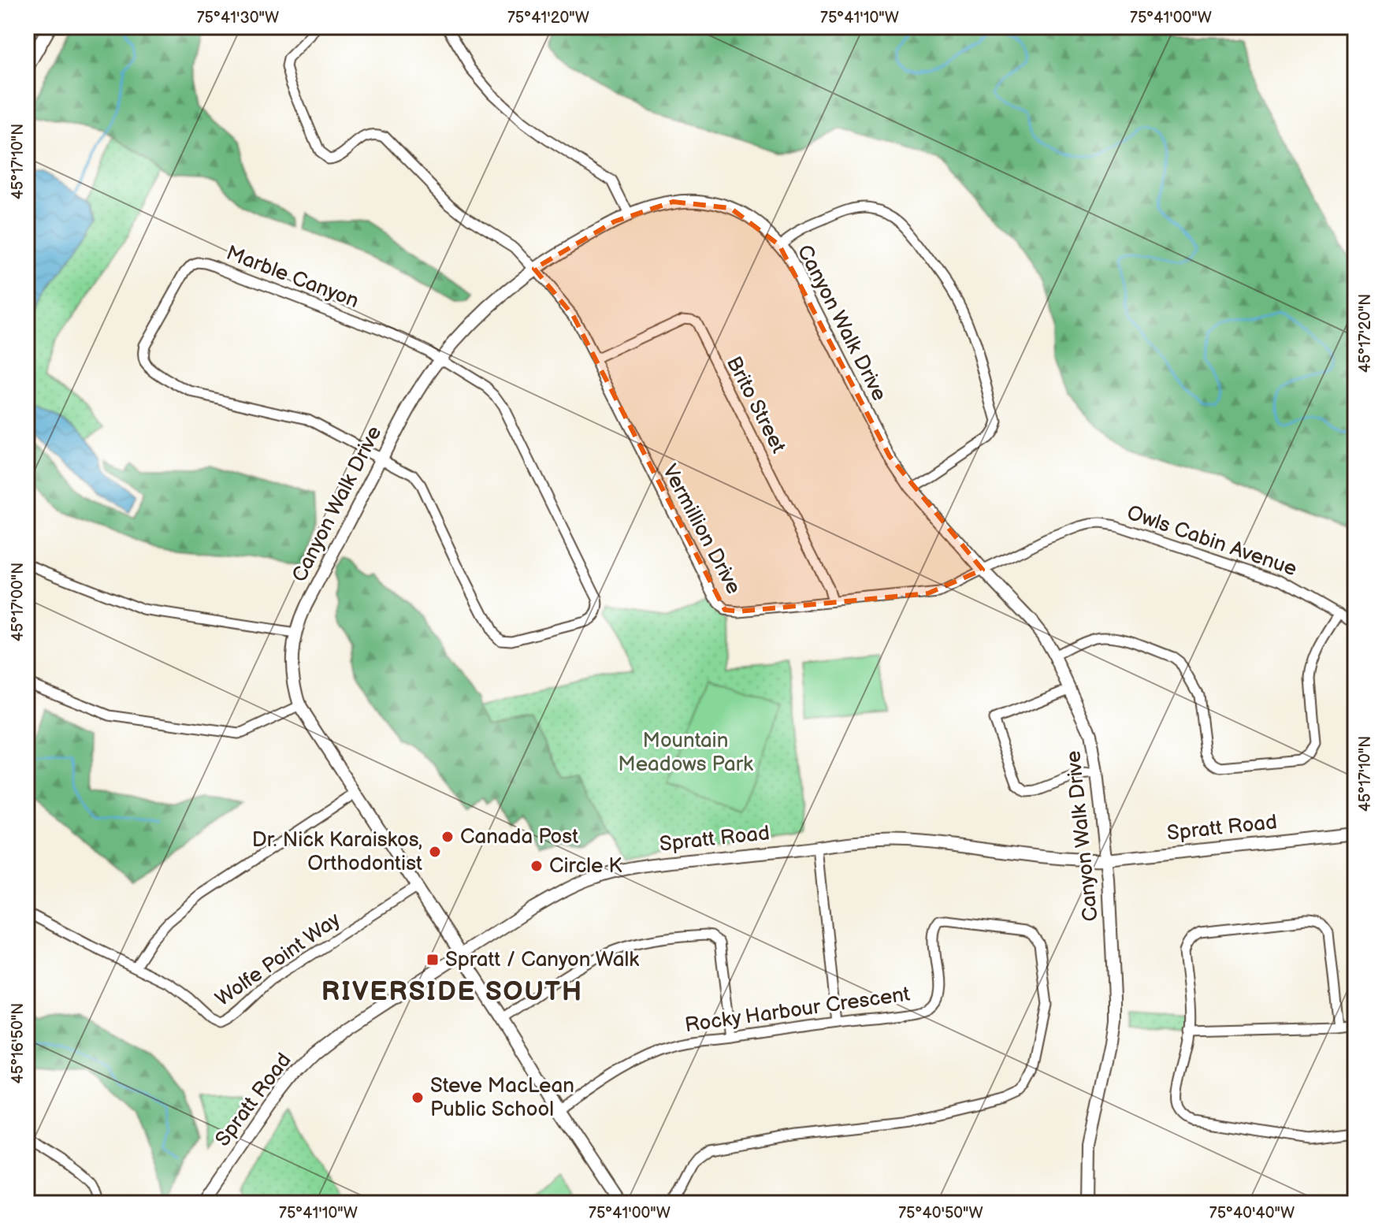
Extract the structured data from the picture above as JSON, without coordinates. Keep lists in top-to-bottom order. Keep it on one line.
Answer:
{"streets":{"street":["Marble Canyon","Canyon Walk Drive","Brito Street","Vermillion Drive","Owls Cabin Avenue","Spratt Road","Wolfe Point Way","Rocky Harbour Crescent"]},"crossings":[["Marble Canyon","Canyon Walk Drive"],["Canyon Walk Drive","Vermillion Drive"],["Canyon Walk Drive","Owls Cabin Avenue"],["Canyon Walk Drive","Spratt Road"],["Canyon Walk Drive","Wolfe Point Way"],["Canyon Walk Drive","Rocky Harbour Crescent"],["Brito Street","Vermillion Drive"],["Vermillion Drive","Owls Cabin Avenue"]],"districts":["RIVERSIDE SOUTH"],"parks":["Mountain Meadows Park"],"places":{"other":["Canada Post","Dr. Nick Karaiskos, Orthodontist","Circle K","Steve MacLean Public School"],"transit":["Spratt / Canyon Walk"]},"coordinates":["75°41'30\"W","75°41'20\"W","75°41'10\"W","75°41'00\"W","45°17'10\"N","45°17'20\"N","45°17'00\"N","45°16'50\"N","75°40'50\"W","75°40'40\"W"]}
